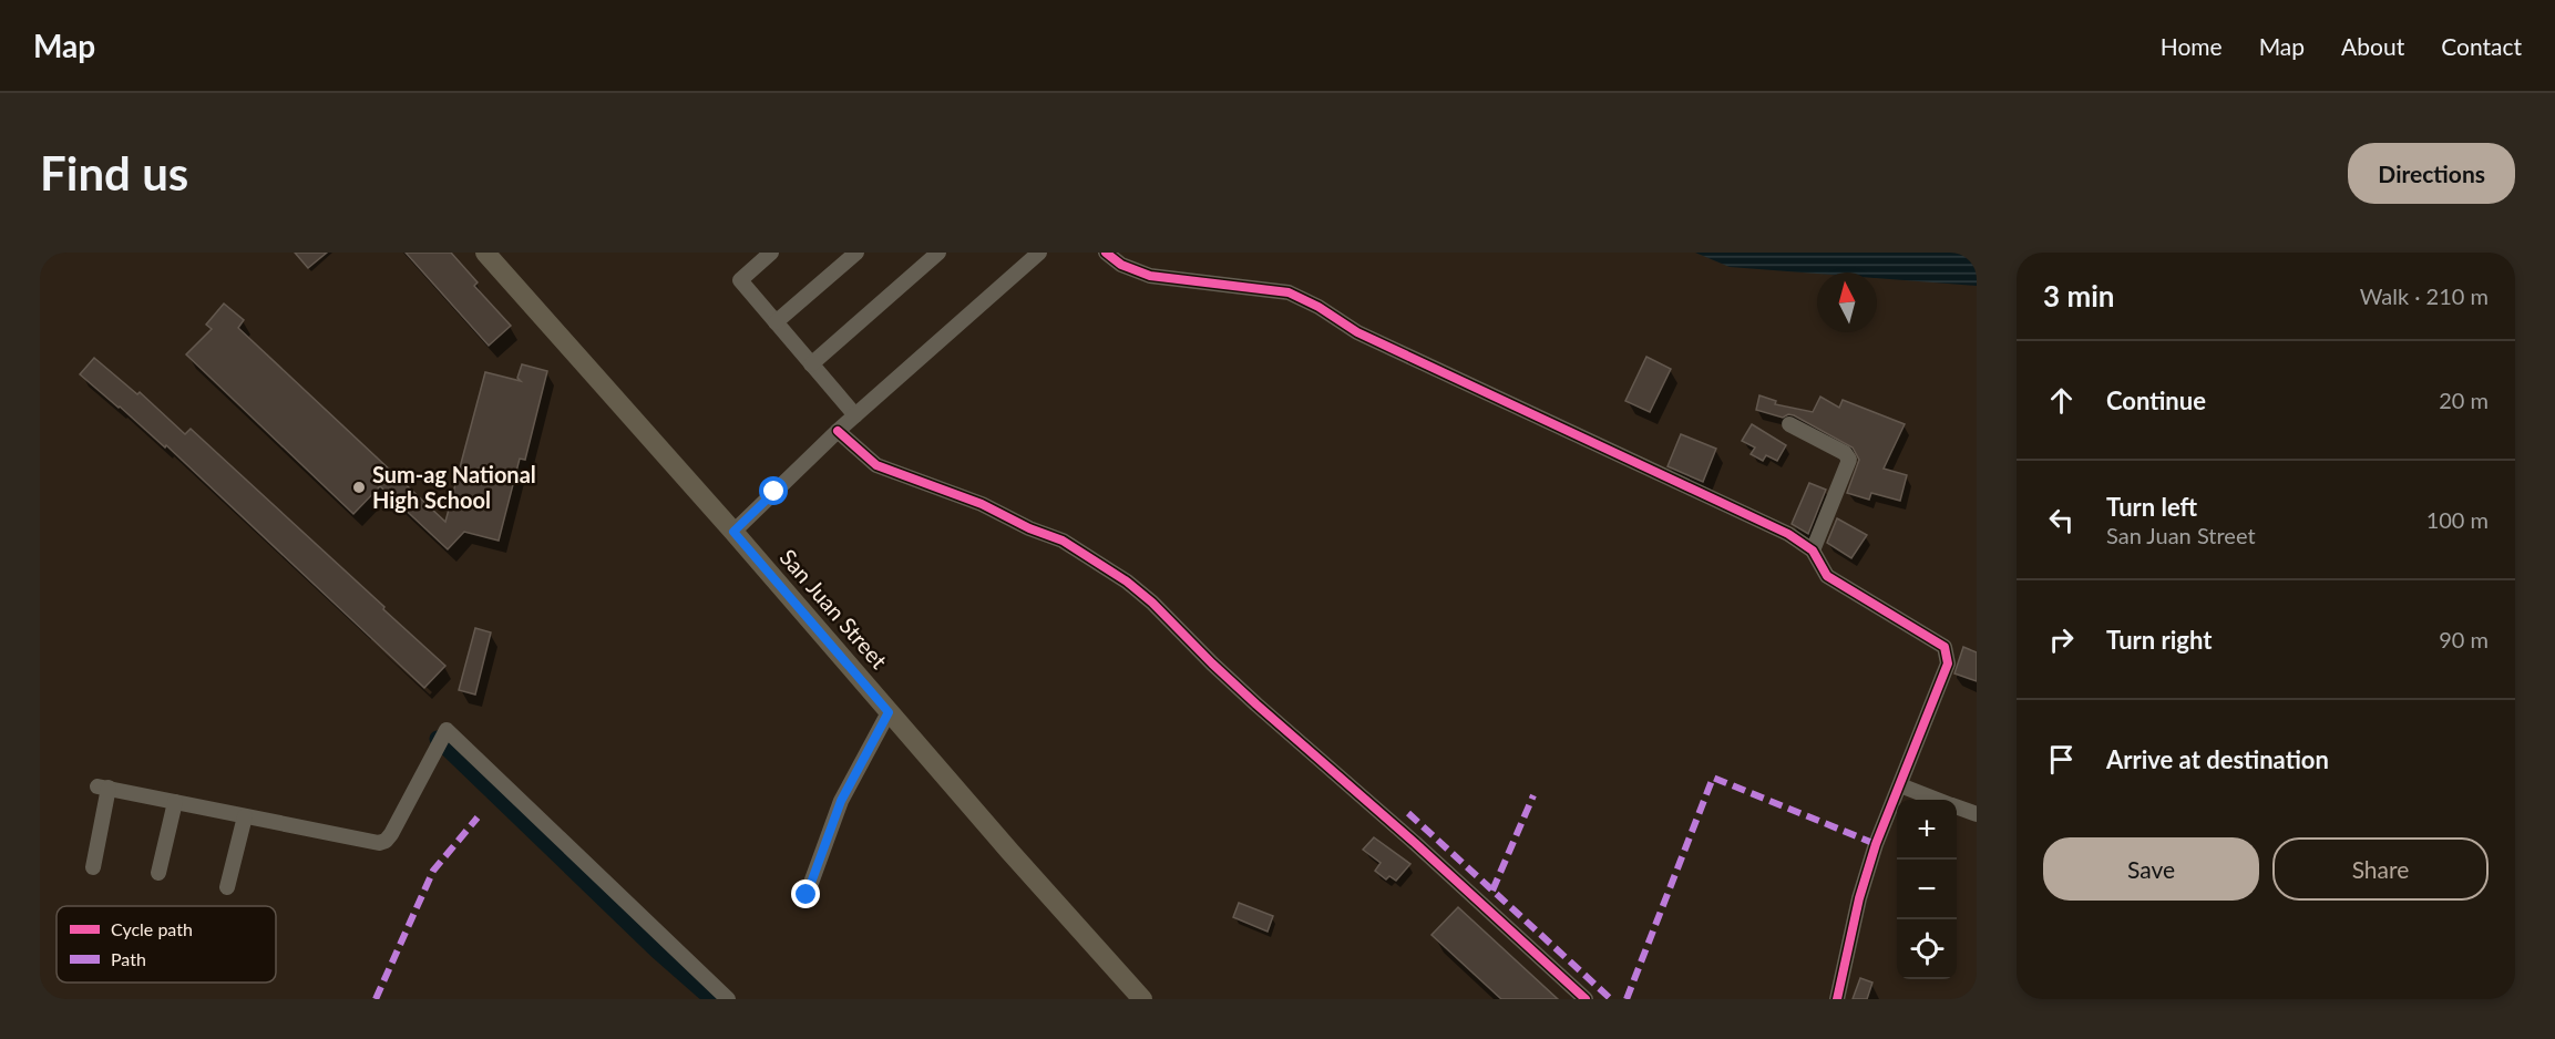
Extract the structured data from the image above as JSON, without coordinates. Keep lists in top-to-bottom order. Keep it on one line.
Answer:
{"streets":{"main road":["San Juan Street"]},"places":["Sum-ag National High School"],"legend":["Cycle path","Path"],"north":"top","page":{"header":"Map","nav":["Home","Map","About","Contact"],"buttons":["Directions",["Save","Share"]],"title":"Find us","heading":["3 min","Walk · 210 m"],"list":[["Continue","20 m"],["Turn left","San Juan Street","100 m"],["Turn right","90 m"],"Arrive at destination"],"map_buttons":["+","−"]}}
